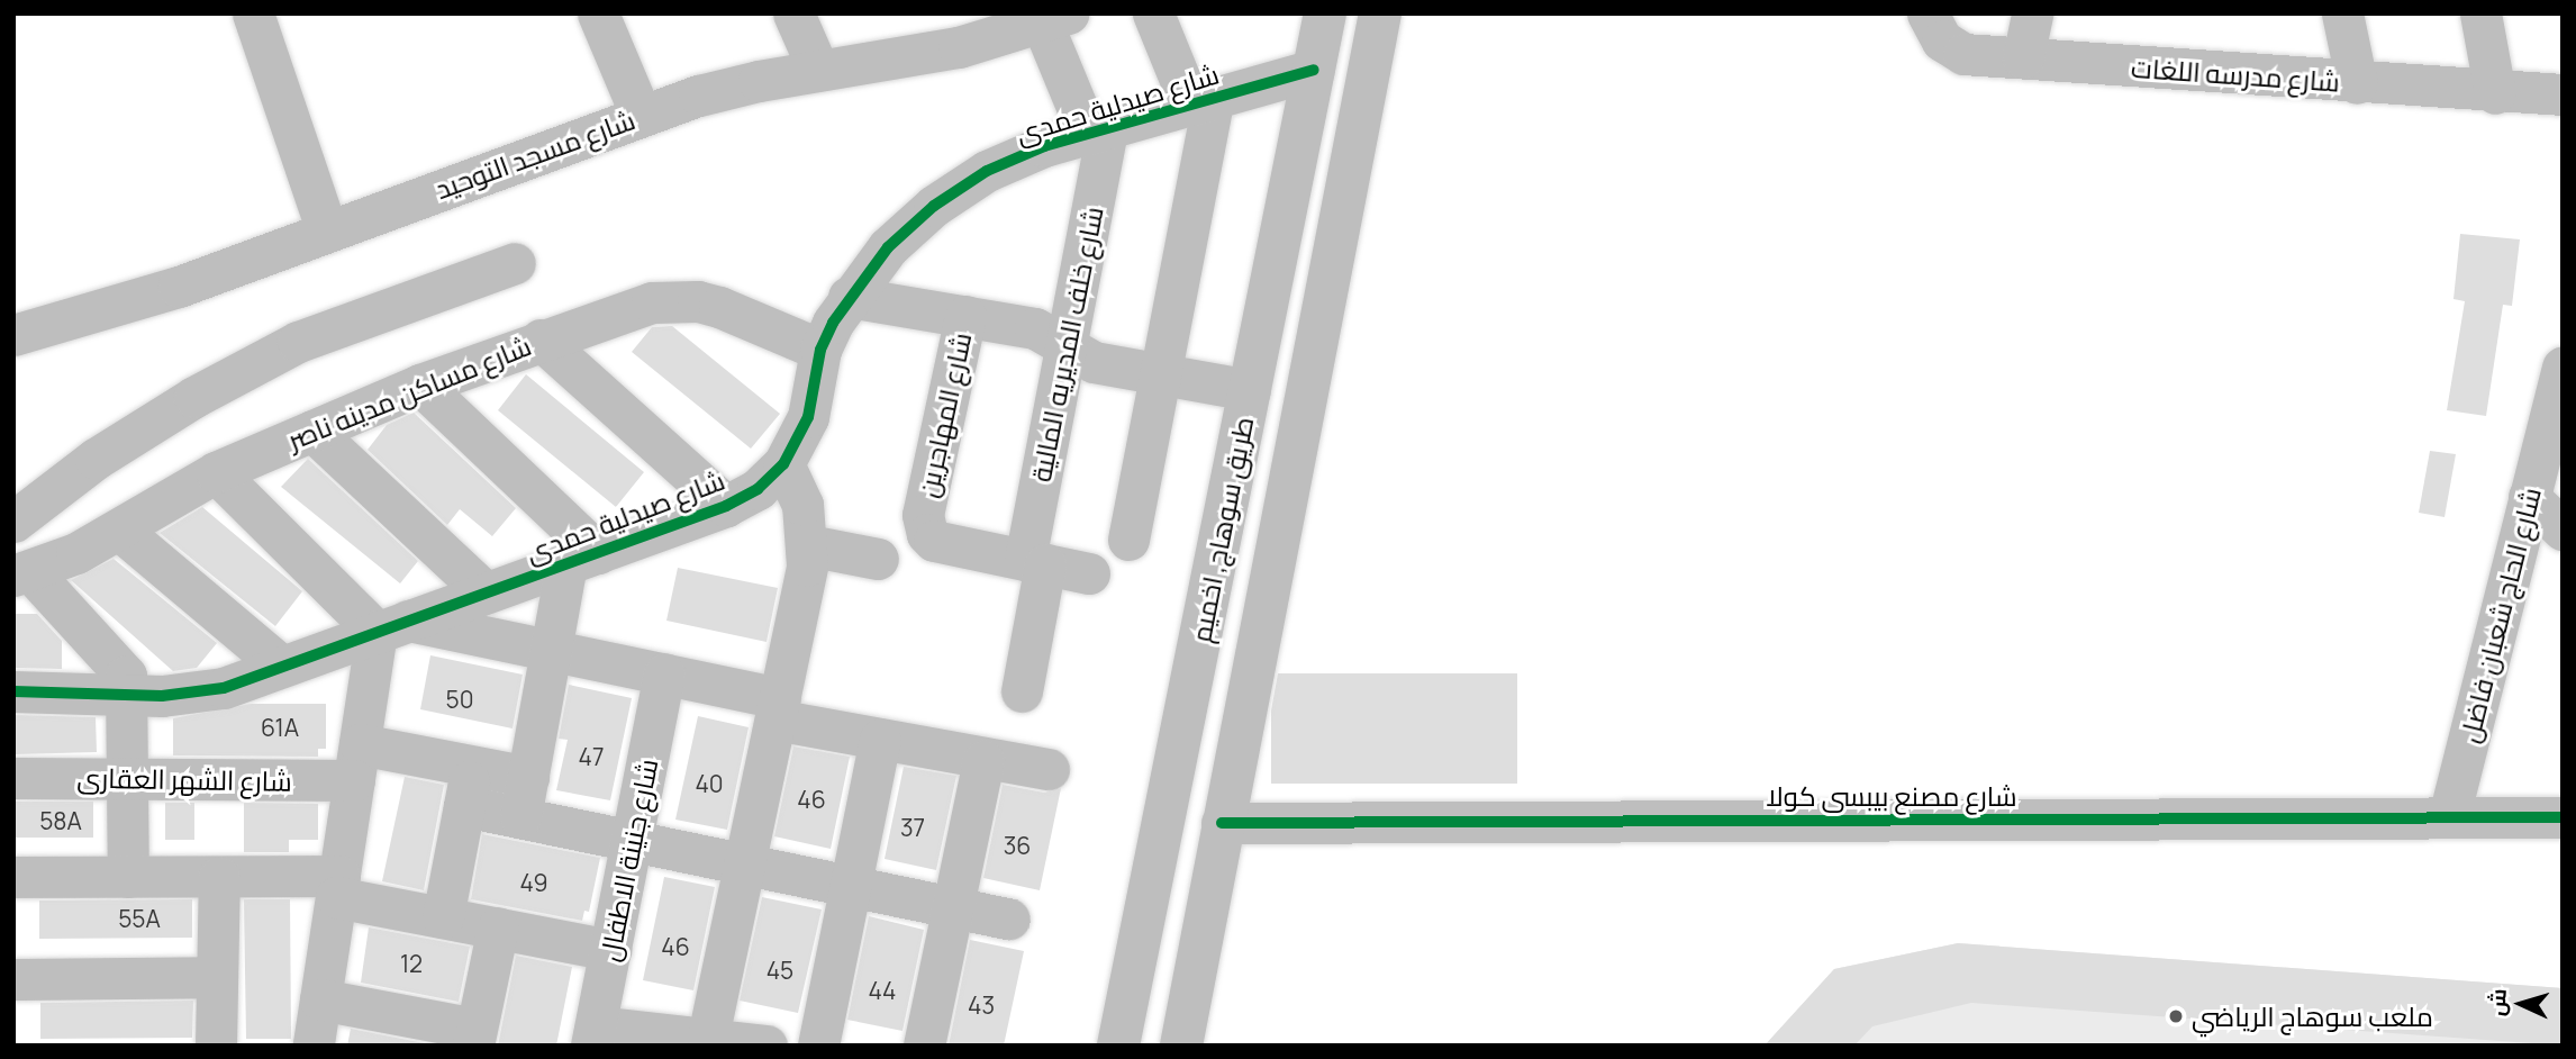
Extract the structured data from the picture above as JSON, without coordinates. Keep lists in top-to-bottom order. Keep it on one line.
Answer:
{"streets":{"main road":["طريق سوهاج, اخميم"],"street":["شارع مدرسه اللغات","شارع صيدلية حمدى","شارع مسجد التوحيد","شارع خلف المديريه المالية","شارع مساكن مدينه ناصر","شارع المهاجرين","شارع الحاج شعبان فاضل","شارع الشهر العقارى","شارع مصنع بيبسى كولا","شارع جنينة الاطفال"]},"crossings":[["شارع صيدلية حمدى","شارع خلف المديريه المالية"],["شارع صيدلية حمدى","شارع مساكن مدينه ناصر"],["شارع صيدلية حمدى","طريق سوهاج, اخميم"],["شارع خلف المديريه المالية","شارع المهاجرين"],["طريق سوهاج, اخميم","شارع مصنع بيبسى كولا"],["شارع الحاج شعبان فاضل","شارع مصنع بيبسى كولا"]],"places":["ملعب سوهاج الرياضي"],"house_numbers":["50","61A","47","40","46","58A","37","36","49","55A","46","12","45","44","43"],"north":"left"}
